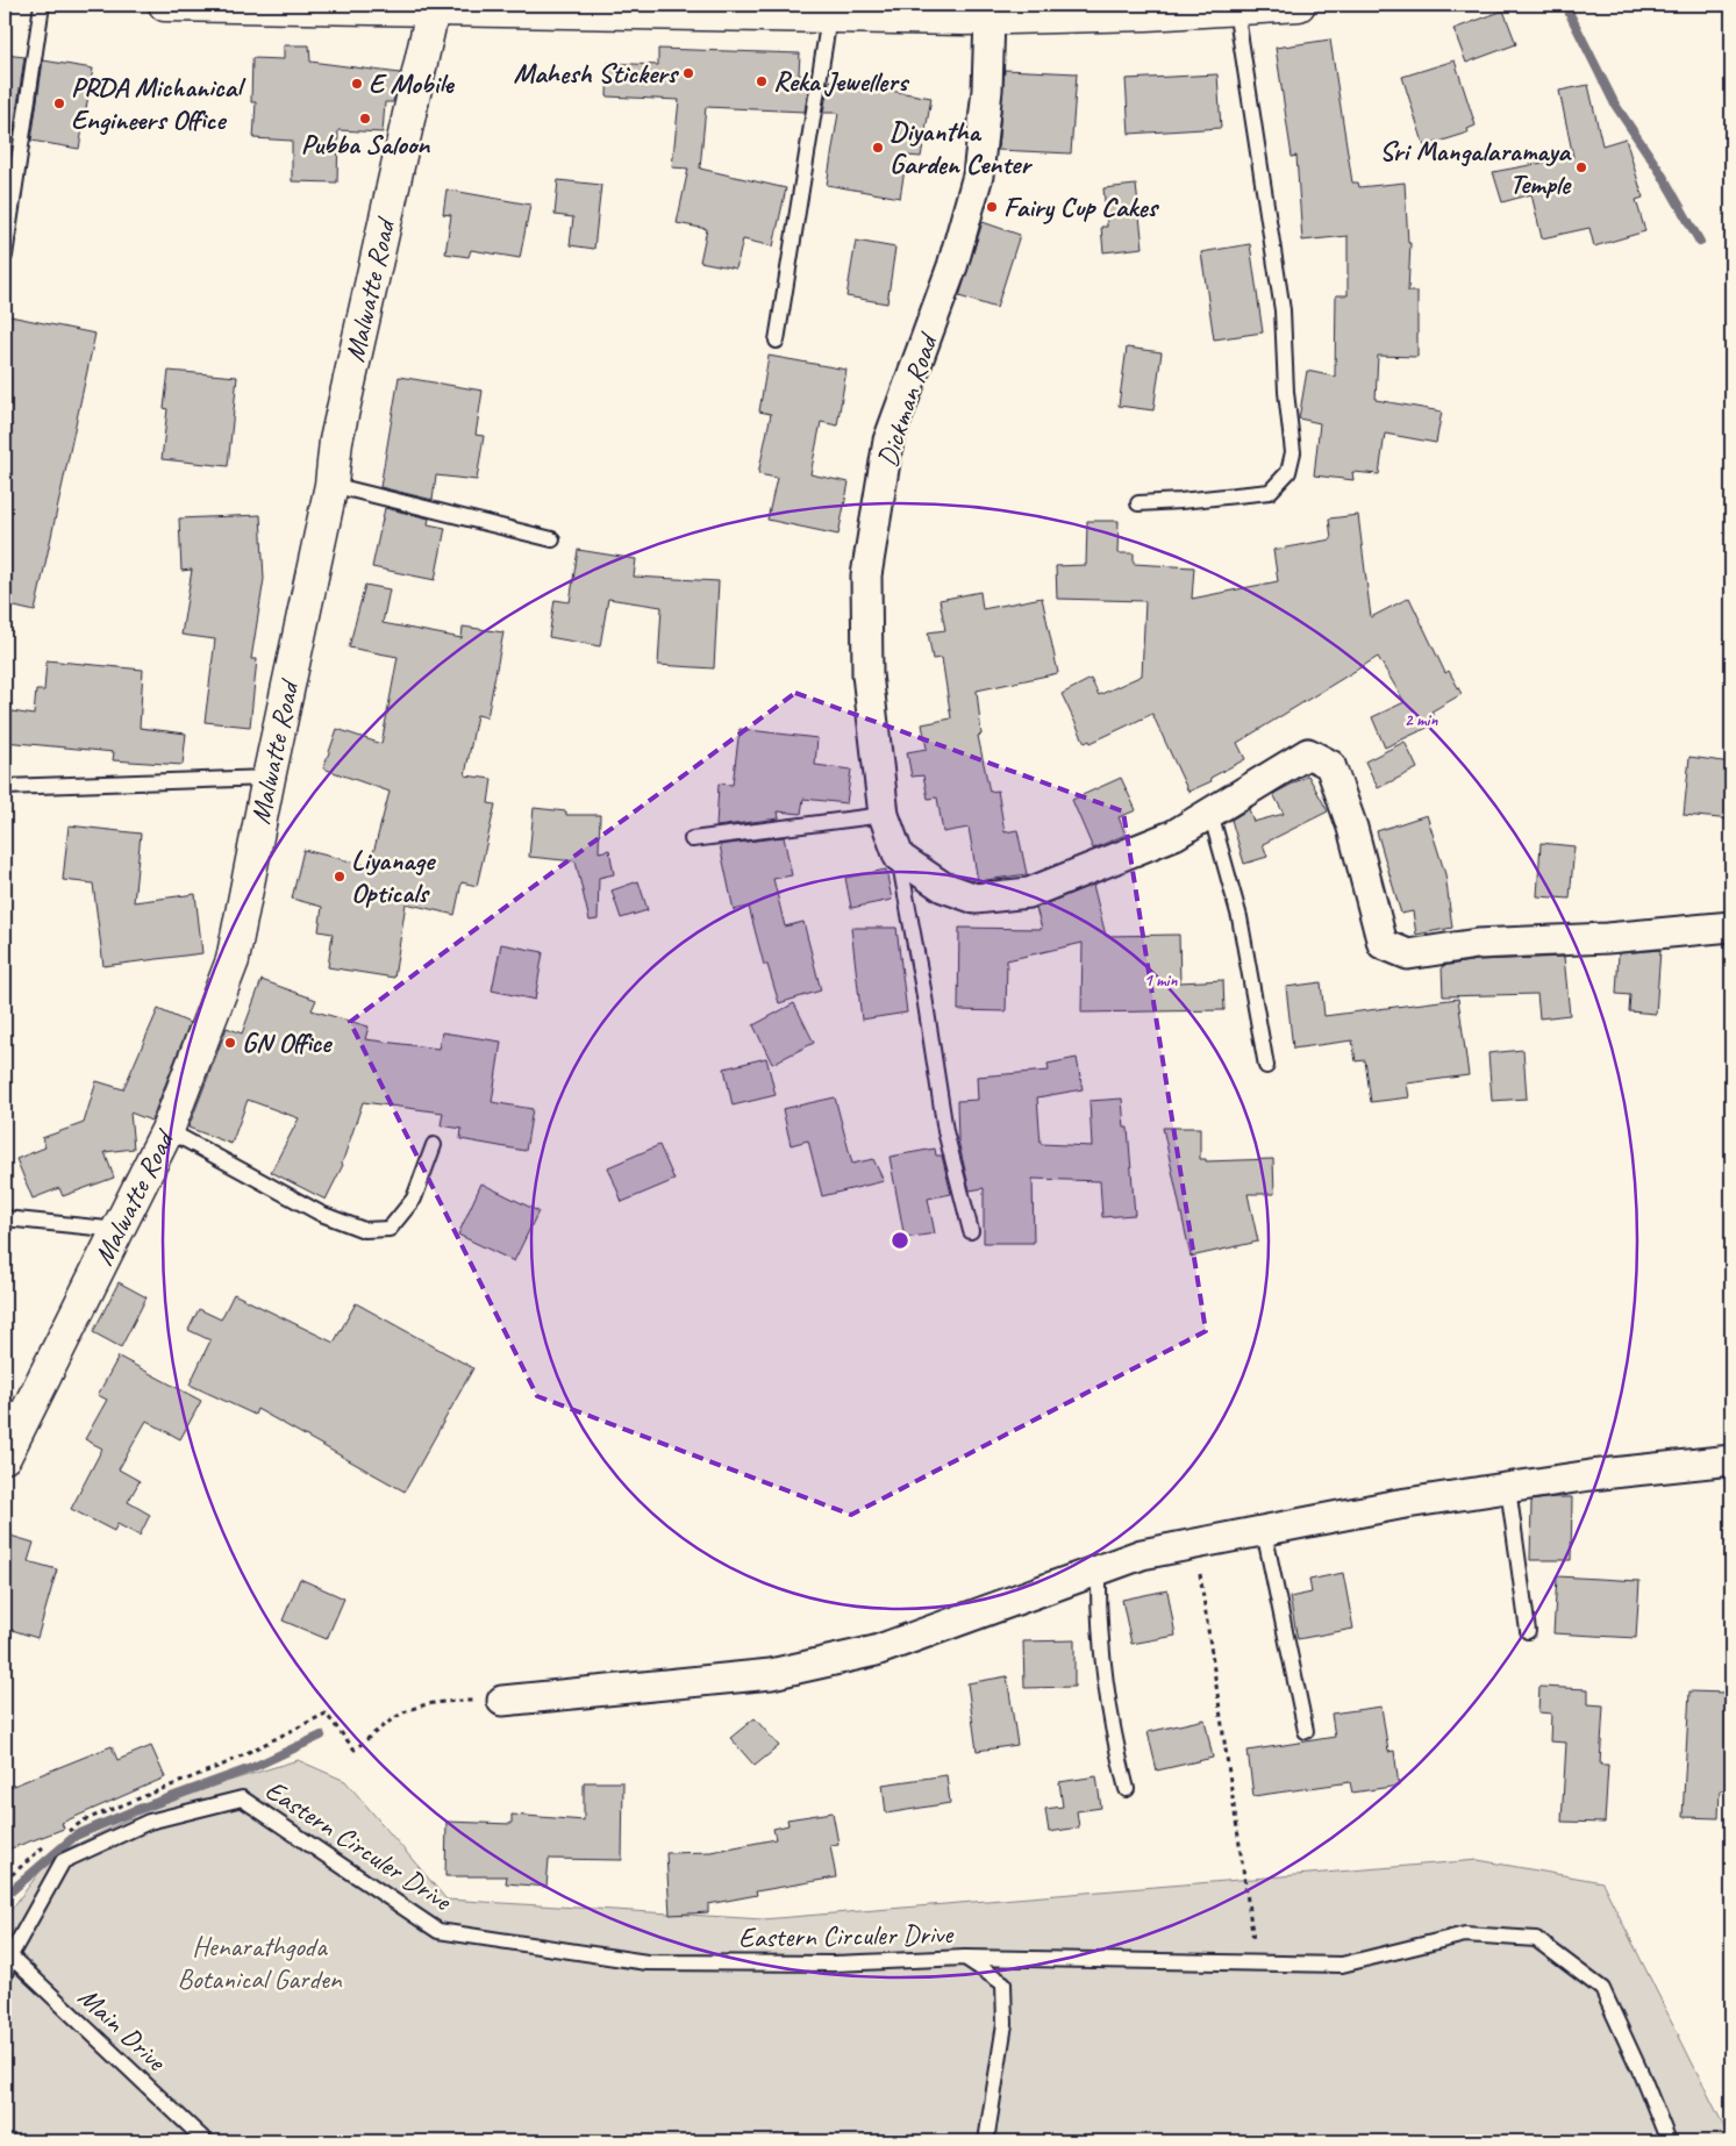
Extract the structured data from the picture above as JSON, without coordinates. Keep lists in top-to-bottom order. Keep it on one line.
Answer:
{"streets":{"street":["Malwatte Road","Dickman Road"],"lane":["Eastern Circuler Drive","Main Drive"]},"crossings":[["Eastern Circuler Drive","Main Drive"]],"parks":["Henarathgoda Botanical Garden"],"places":["Mahesh Stickers","Reka Jewellers","E Mobile","PRDA Michanical Engineers Office","Pubba Saloon","Diyantha Garden Center","Sri Mangalaramaya Temple","Fairy Cup Cakes","Liyanage Opticals","GN Office"],"rings":["2 min","1 min"]}
